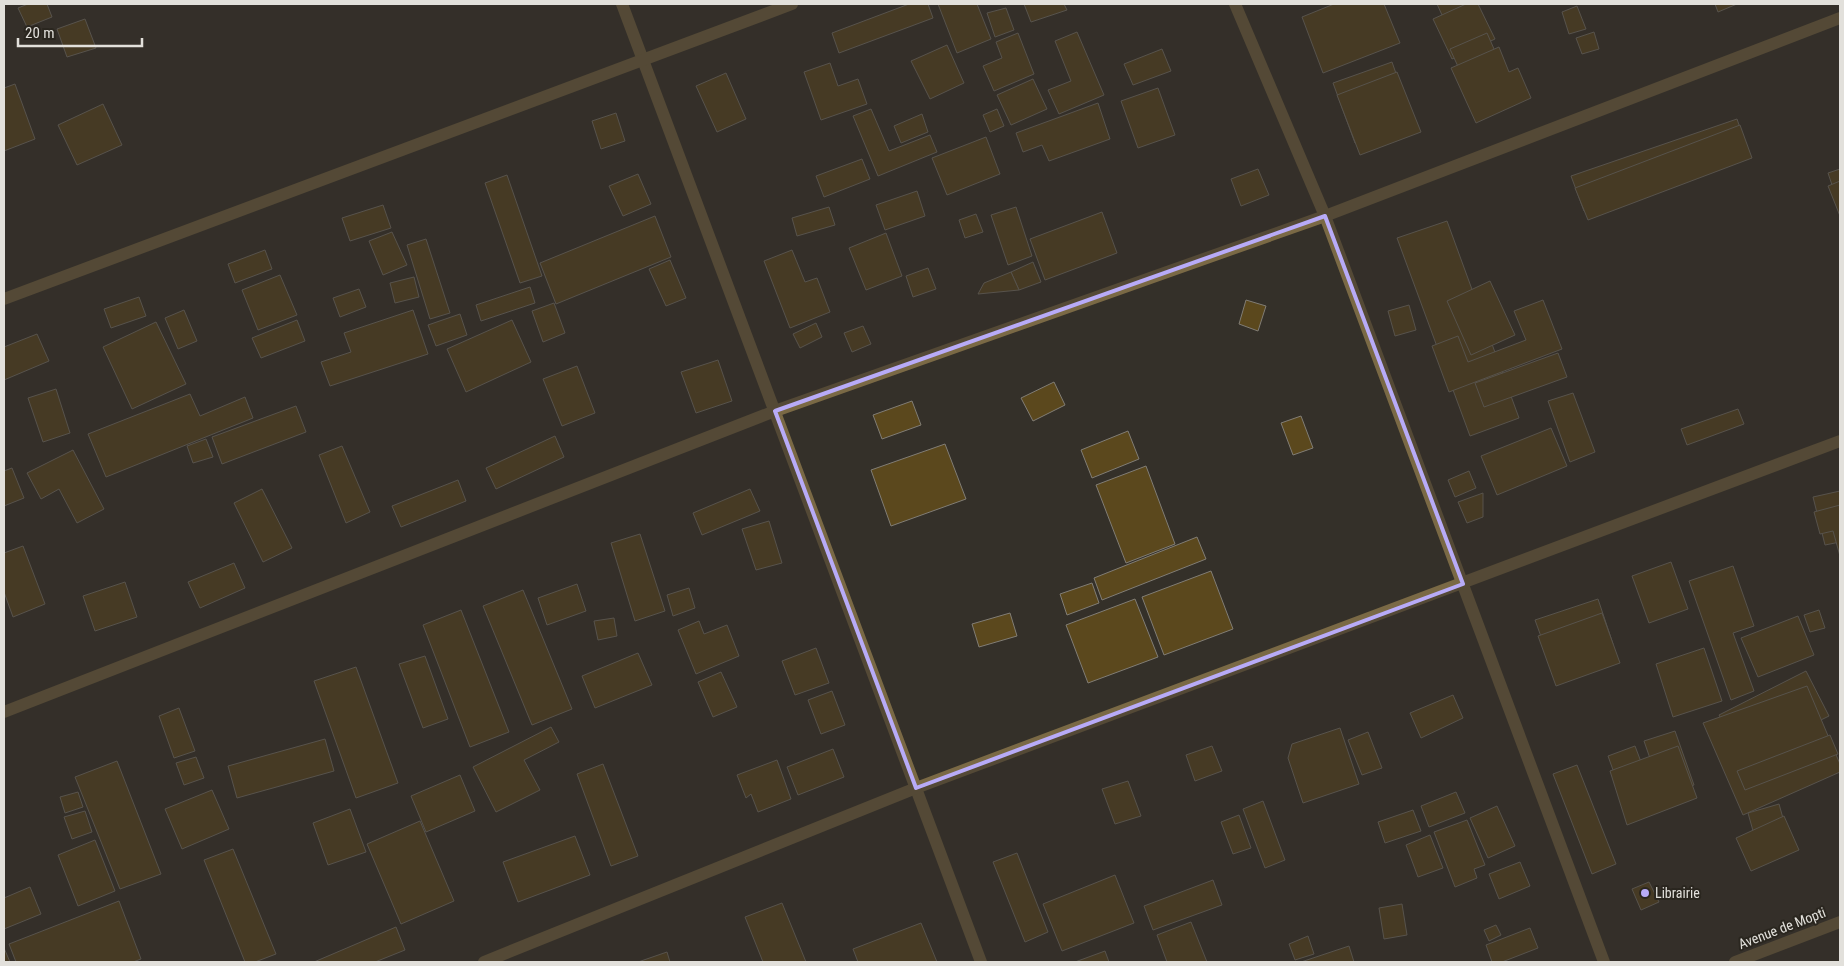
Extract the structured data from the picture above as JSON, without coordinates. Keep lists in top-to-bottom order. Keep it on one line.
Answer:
{"streets":{"street":["Avenue de Mopti"]},"places":["Librairie"],"scale_bar":"20 m"}
